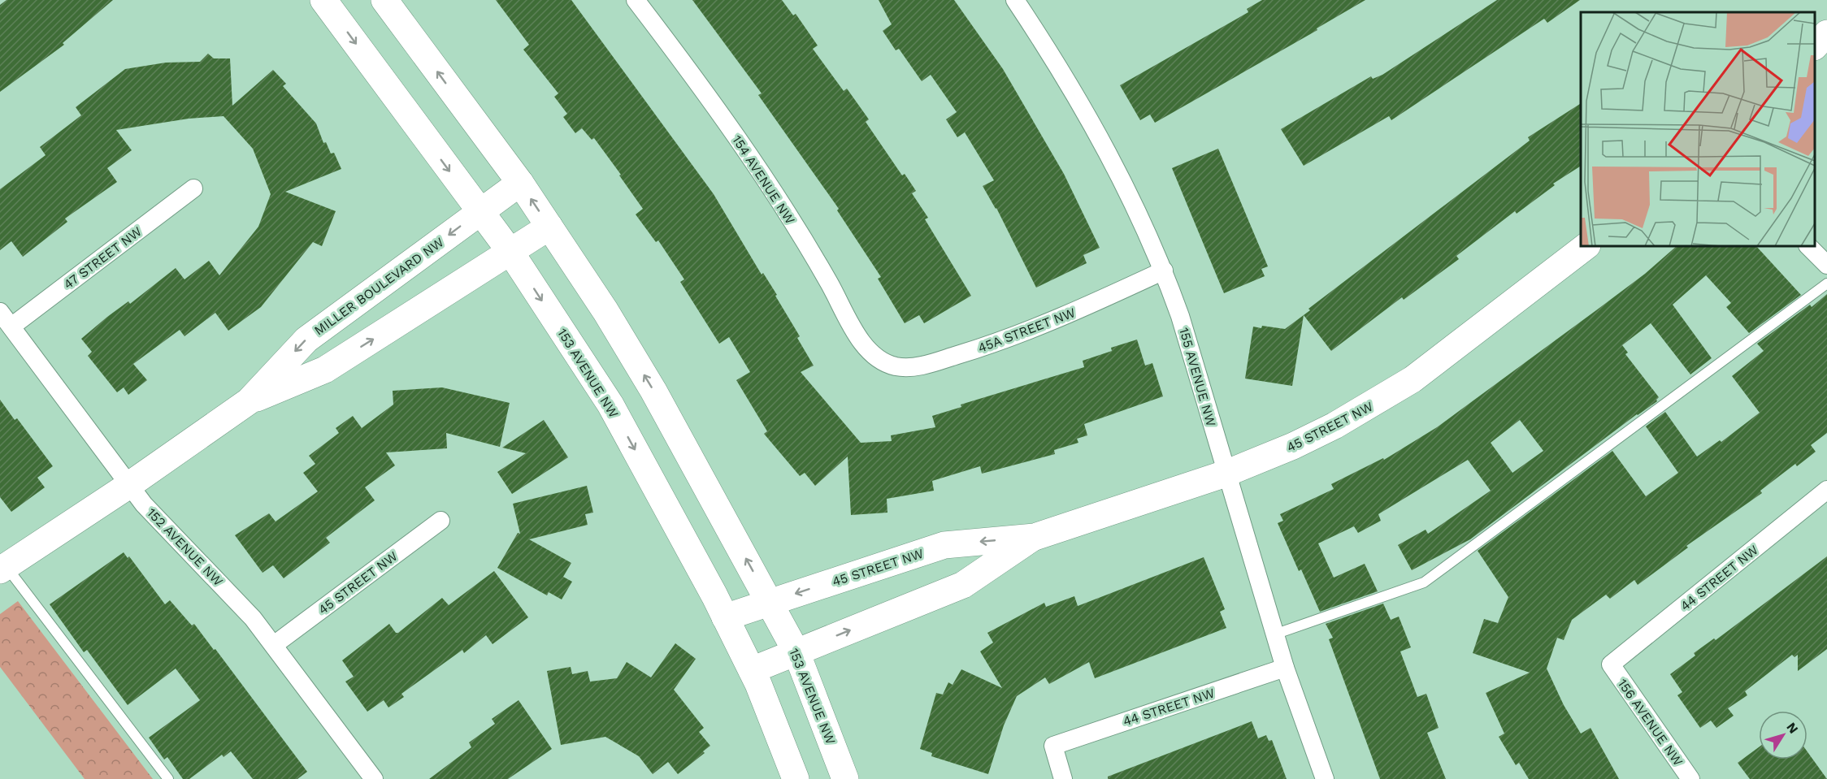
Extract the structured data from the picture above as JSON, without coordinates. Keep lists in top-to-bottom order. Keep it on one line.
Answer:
{"streets":{"street":["154 AVENUE NW","47 STREET NW","MILLER BOULEVARD NW","45A STREET NW","153 AVENUE NW","155 AVENUE NW","45 STREET NW","152 AVENUE NW","44 STREET NW","156 AVENUE NW"]},"crossings":[["154 AVENUE NW","45A STREET NW"],["47 STREET NW","152 AVENUE NW"],["MILLER BOULEVARD NW","153 AVENUE NW"],["MILLER BOULEVARD NW","152 AVENUE NW"],["45A STREET NW","155 AVENUE NW"],["153 AVENUE NW","45 STREET NW"],["155 AVENUE NW","45 STREET NW"],["155 AVENUE NW","44 STREET NW"],["45 STREET NW","152 AVENUE NW"],["44 STREET NW","156 AVENUE NW"]],"north":"top right"}
